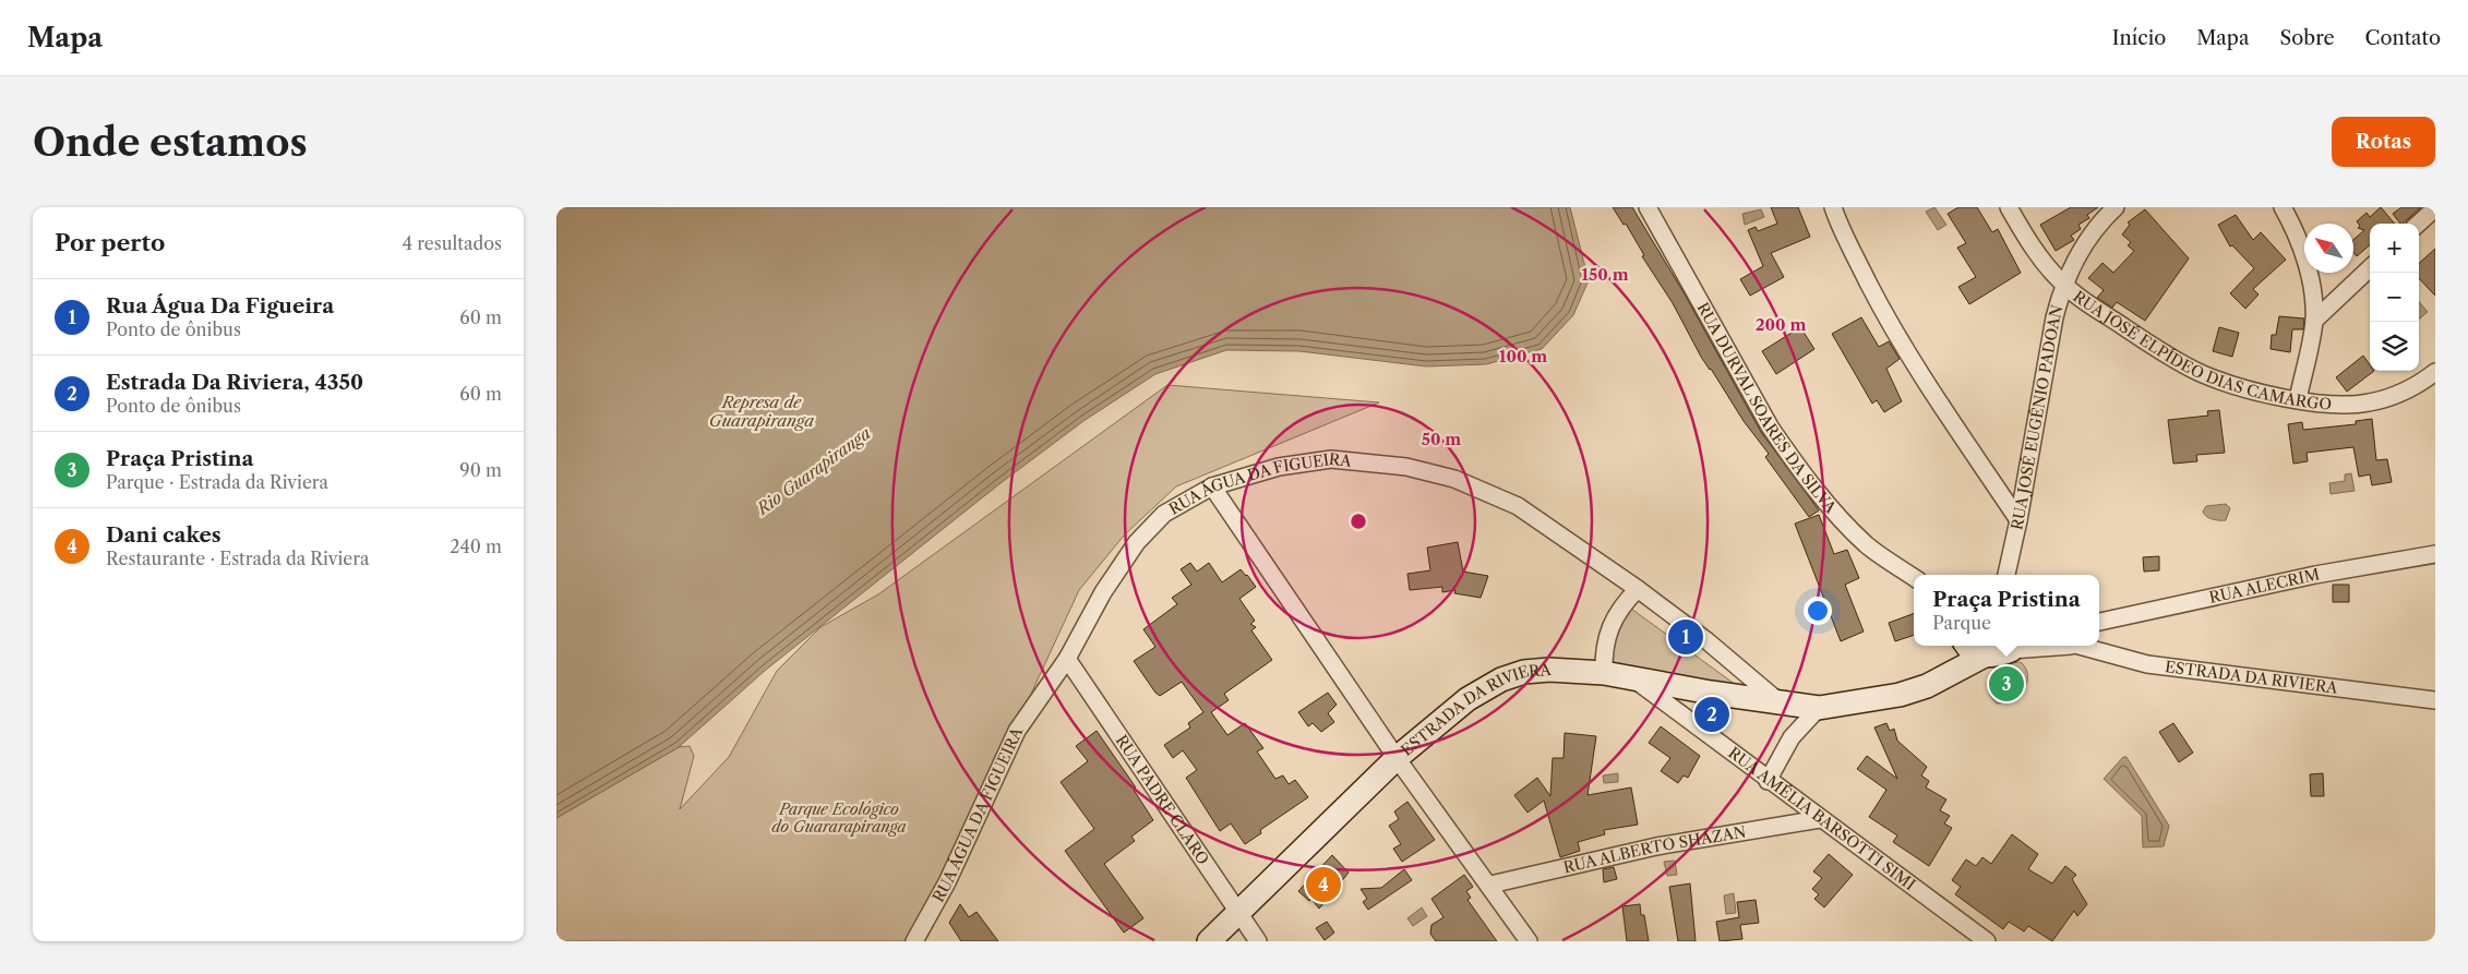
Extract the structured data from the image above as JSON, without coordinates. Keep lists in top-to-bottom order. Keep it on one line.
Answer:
{"streets":{"street":["RUA JOSÉ ELPÍDEO DIAS CAMARGO","RUA DURVAL SOARES DA SILVA","RUA JOSÉ EUGÊNIO PADOAN","RUA ÁGUA DA FIGUEIRA","RUA ALECRIM","ESTRADA DA RIVIERA","RUA PADRE CLARO","RUA AMÉLIA BARSOTTI SIMI","RUA ALBERTO SHAZAN"]},"crossings":[["RUA JOSÉ ELPÍDEO DIAS CAMARGO","RUA JOSÉ EUGÊNIO PADOAN"],["RUA ÁGUA DA FIGUEIRA","ESTRADA DA RIVIERA"],["RUA ÁGUA DA FIGUEIRA","RUA PADRE CLARO"],["ESTRADA DA RIVIERA","RUA PADRE CLARO"],["ESTRADA DA RIVIERA","RUA AMÉLIA BARSOTTI SIMI"],["RUA AMÉLIA BARSOTTI SIMI","RUA ALBERTO SHAZAN"]],"water":["Represa de Guarapiranga","Rio Guarapiranga"],"parks":["Parque Ecológico do Guararapiranga"],"north":"top left","page":{"header":"Mapa","nav":["Início","Mapa","Sobre","Contato"],"buttons":"Rotas","title":"Onde estamos","heading":["Por perto","4 resultados"],"map_buttons":["+","−"],"list":[{"mark":"1","name":"Rua Água Da Figueira","note":"Ponto de ônibus","value":"60 m"},{"mark":"2","name":"Estrada Da Riviera, 4350","note":"Ponto de ônibus","value":"60 m"},{"mark":"3","name":"Praça Pristina","note":"Parque · Estrada da Riviera","value":"90 m"},{"mark":"4","name":"Dani cakes","note":"Restaurante · Estrada da Riviera","value":"240 m"}],"popup":["Praça Pristina","Parque"],"pins":["1","3","2","4"]},"rings":["150 m","200 m","100 m","50 m"]}
